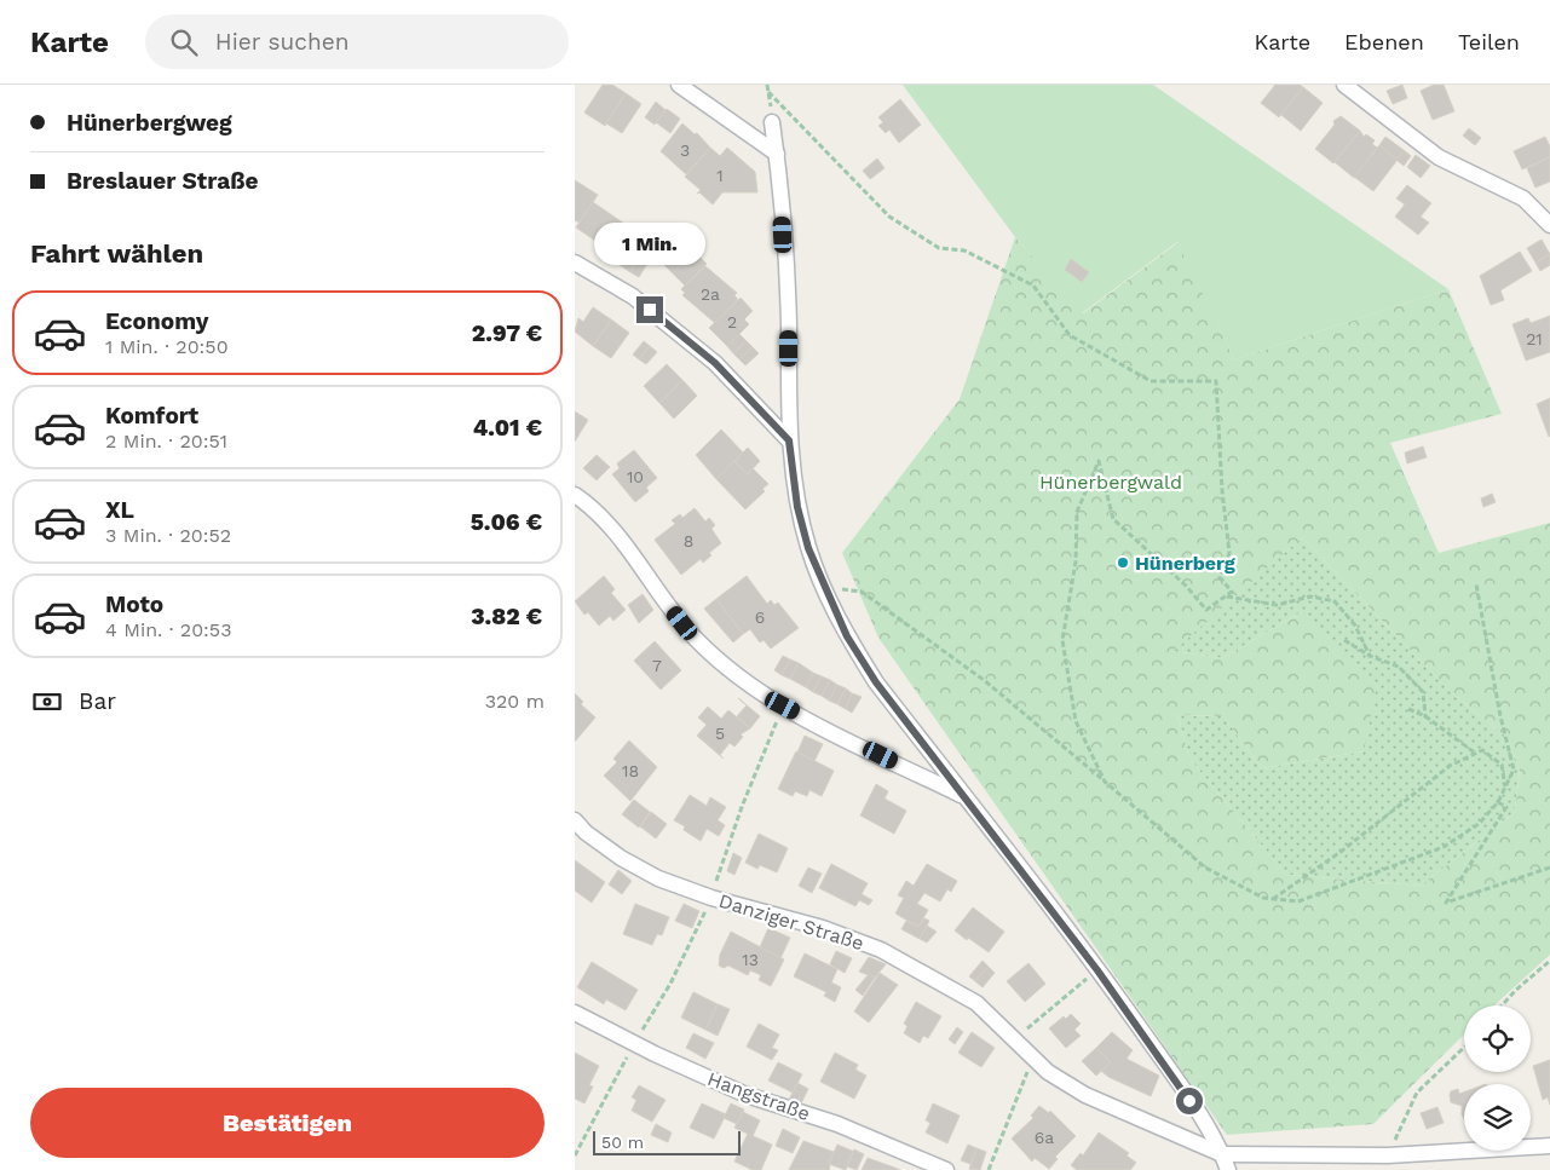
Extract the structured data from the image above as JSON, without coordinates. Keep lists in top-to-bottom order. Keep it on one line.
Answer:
{"streets":{"street":["Danziger Straße","Hangstraße"]},"parks":["Hünerbergwald"],"places":["Hünerberg"],"house_numbers":["3","1","2a","2","21","10","8","6","7","5","18","13","6a"],"scale_bar":"50 m","page":{"header":"Karte","search":"Hier suchen","nav":["Karte","Ebenen","Teilen"],"banner":["Hünerbergweg","Breslauer Straße"],"heading":"Fahrt wählen","bubble":"1 Min.","list":[{"name":"Economy","note":"1 Min. · 20:50","value":"2.97 €"},{"name":"Komfort","note":"2 Min. · 20:51","value":"4.01 €"},{"name":"XL","note":"3 Min. · 20:52","value":"5.06 €"},{"name":"Moto","note":"4 Min. · 20:53","value":"3.82 €"}],"pay":["Bar","320 m"],"buttons":"Bestätigen","scale":"50 m"}}
